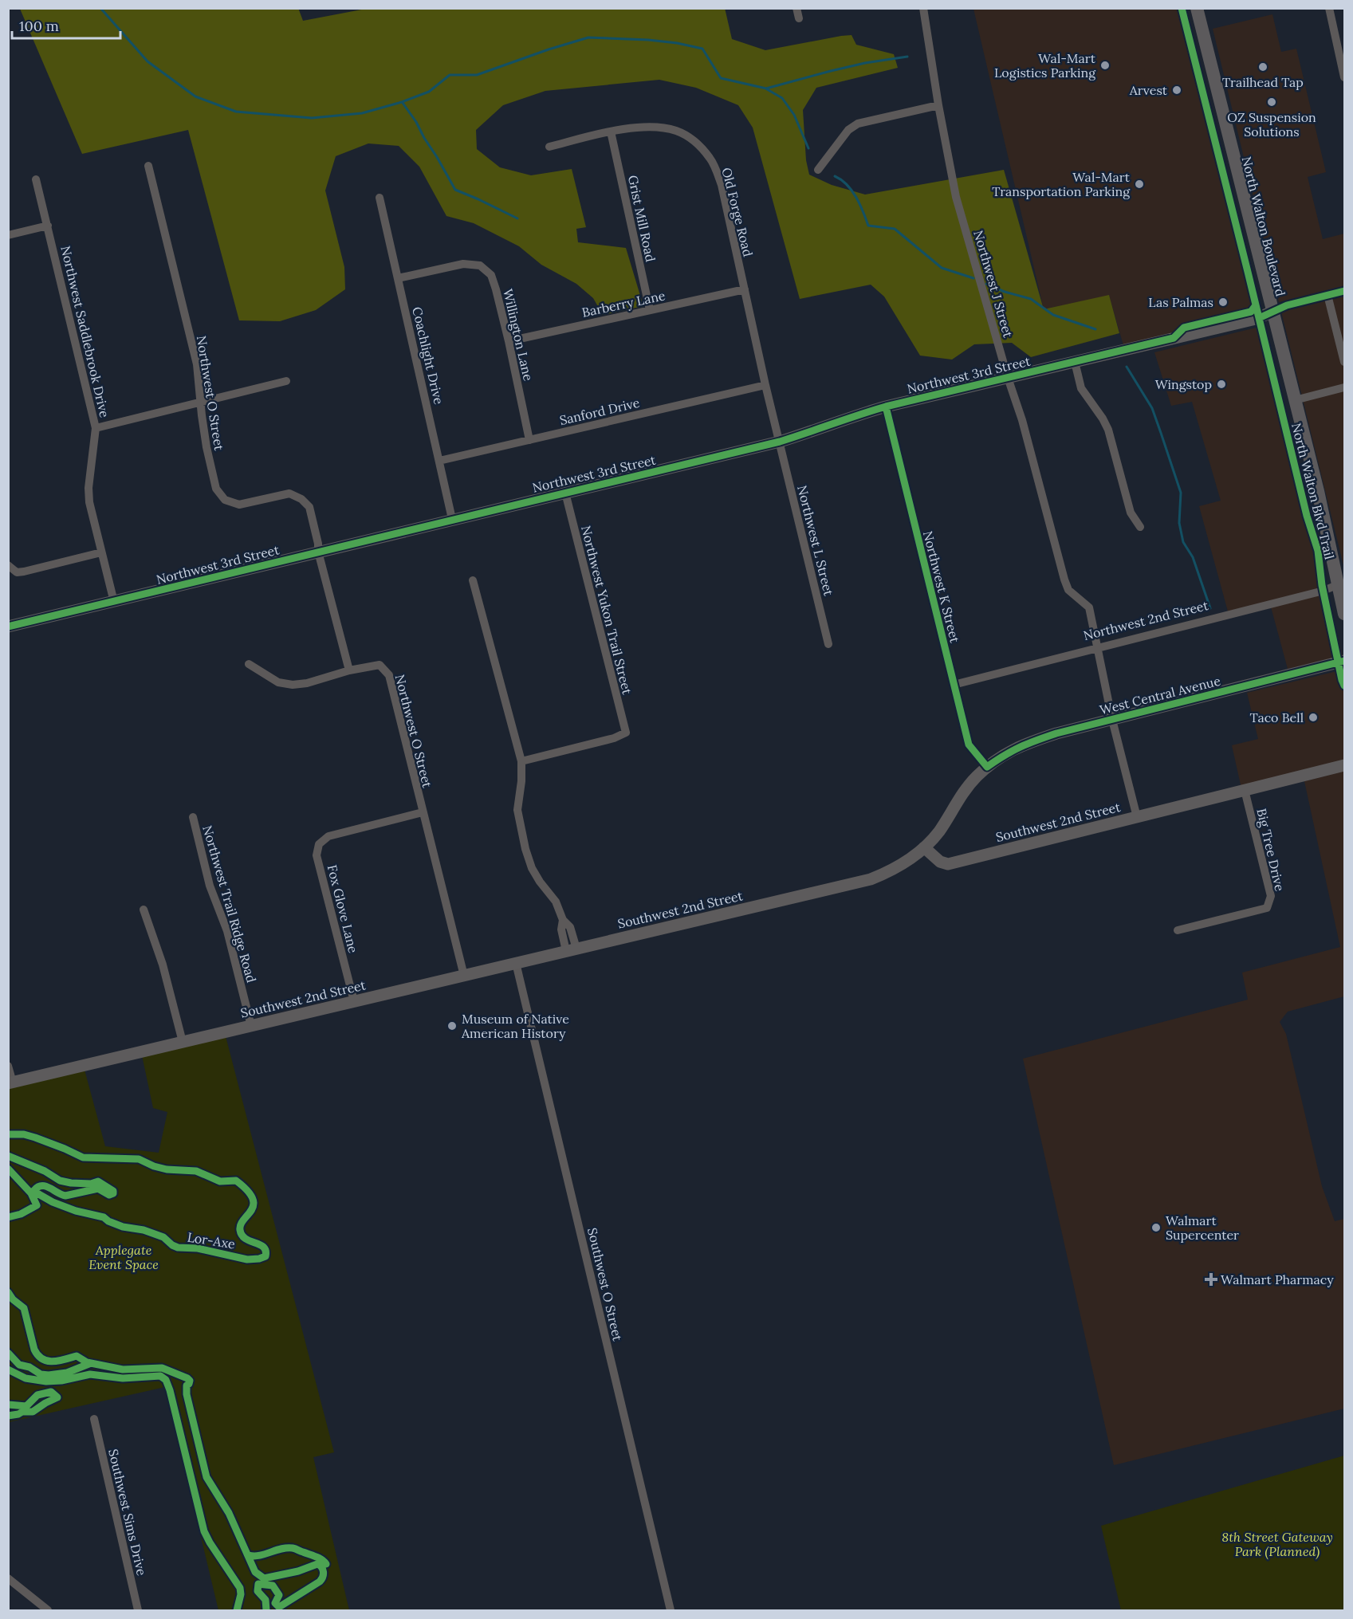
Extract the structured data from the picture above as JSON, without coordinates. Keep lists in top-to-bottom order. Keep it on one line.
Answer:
{"streets":{"main road":["North Walton Boulevard"],"street":["Old Forge Road","Grist Mill Road","Northwest J Street","Barberry Lane","Northwest Saddlebrook Drive","Willington Lane","Coachlight Drive","Northwest 3rd Street","Northwest O Street","Sanford Drive","Northwest L Street","Northwest K Street","Northwest Yukon Trail Street","Northwest 2nd Street","West Central Avenue","Southwest 2nd Street","Big Tree Drive","Northwest Trail Ridge Road","Fox Glove Lane","Southwest O Street","Southwest Sims Drive"],"cycle path":["North Walton Blvd Trail","Lor-Axe"]},"crossings":[["Old Forge Road","Grist Mill Road"],["Old Forge Road","Barberry Lane"],["Old Forge Road","Northwest 3rd Street"],["Old Forge Road","Sanford Drive"],["Old Forge Road","Northwest L Street"],["Grist Mill Road","Barberry Lane"],["North Walton Boulevard","Northwest 3rd Street"],["North Walton Boulevard","Northwest 2nd Street"],["Northwest J Street","Northwest 3rd Street"],["Northwest J Street","Northwest 2nd Street"],["Northwest J Street","West Central Avenue"],["Northwest J Street","Southwest 2nd Street"],["Barberry Lane","Willington Lane"],["Northwest Saddlebrook Drive","Northwest 3rd Street"],["Willington Lane","Coachlight Drive"],["Willington Lane","Sanford Drive"],["Coachlight Drive","Northwest 3rd Street"],["Coachlight Drive","Sanford Drive"],["Northwest 3rd Street","Northwest O Street"],["Northwest 3rd Street","Northwest L Street"],["Northwest 3rd Street","Northwest K Street"],["Northwest 3rd Street","Northwest Yukon Trail Street"],["Northwest O Street","Southwest 2nd Street"],["Northwest O Street","Fox Glove Lane"],["Northwest K Street","Northwest 2nd Street"],["Northwest K Street","West Central Avenue"],["West Central Avenue","Southwest 2nd Street"],["Southwest 2nd Street","Big Tree Drive"],["Southwest 2nd Street","Northwest Trail Ridge Road"],["Southwest 2nd Street","Fox Glove Lane"],["Southwest 2nd Street","Southwest O Street"]],"parks":["Applegate Event Space","8th Street Gateway Park (Planned)"],"places":{"other":["Wal-Mart Logistics Parking","Trailhead Tap","Arvest","OZ Suspension Solutions","Wal-Mart Transportation Parking","Las Palmas","Wingstop","Taco Bell","Museum of Native American History","Walmart Supercenter"],"health":["Walmart Pharmacy"]},"scale_bar":"100 m"}
